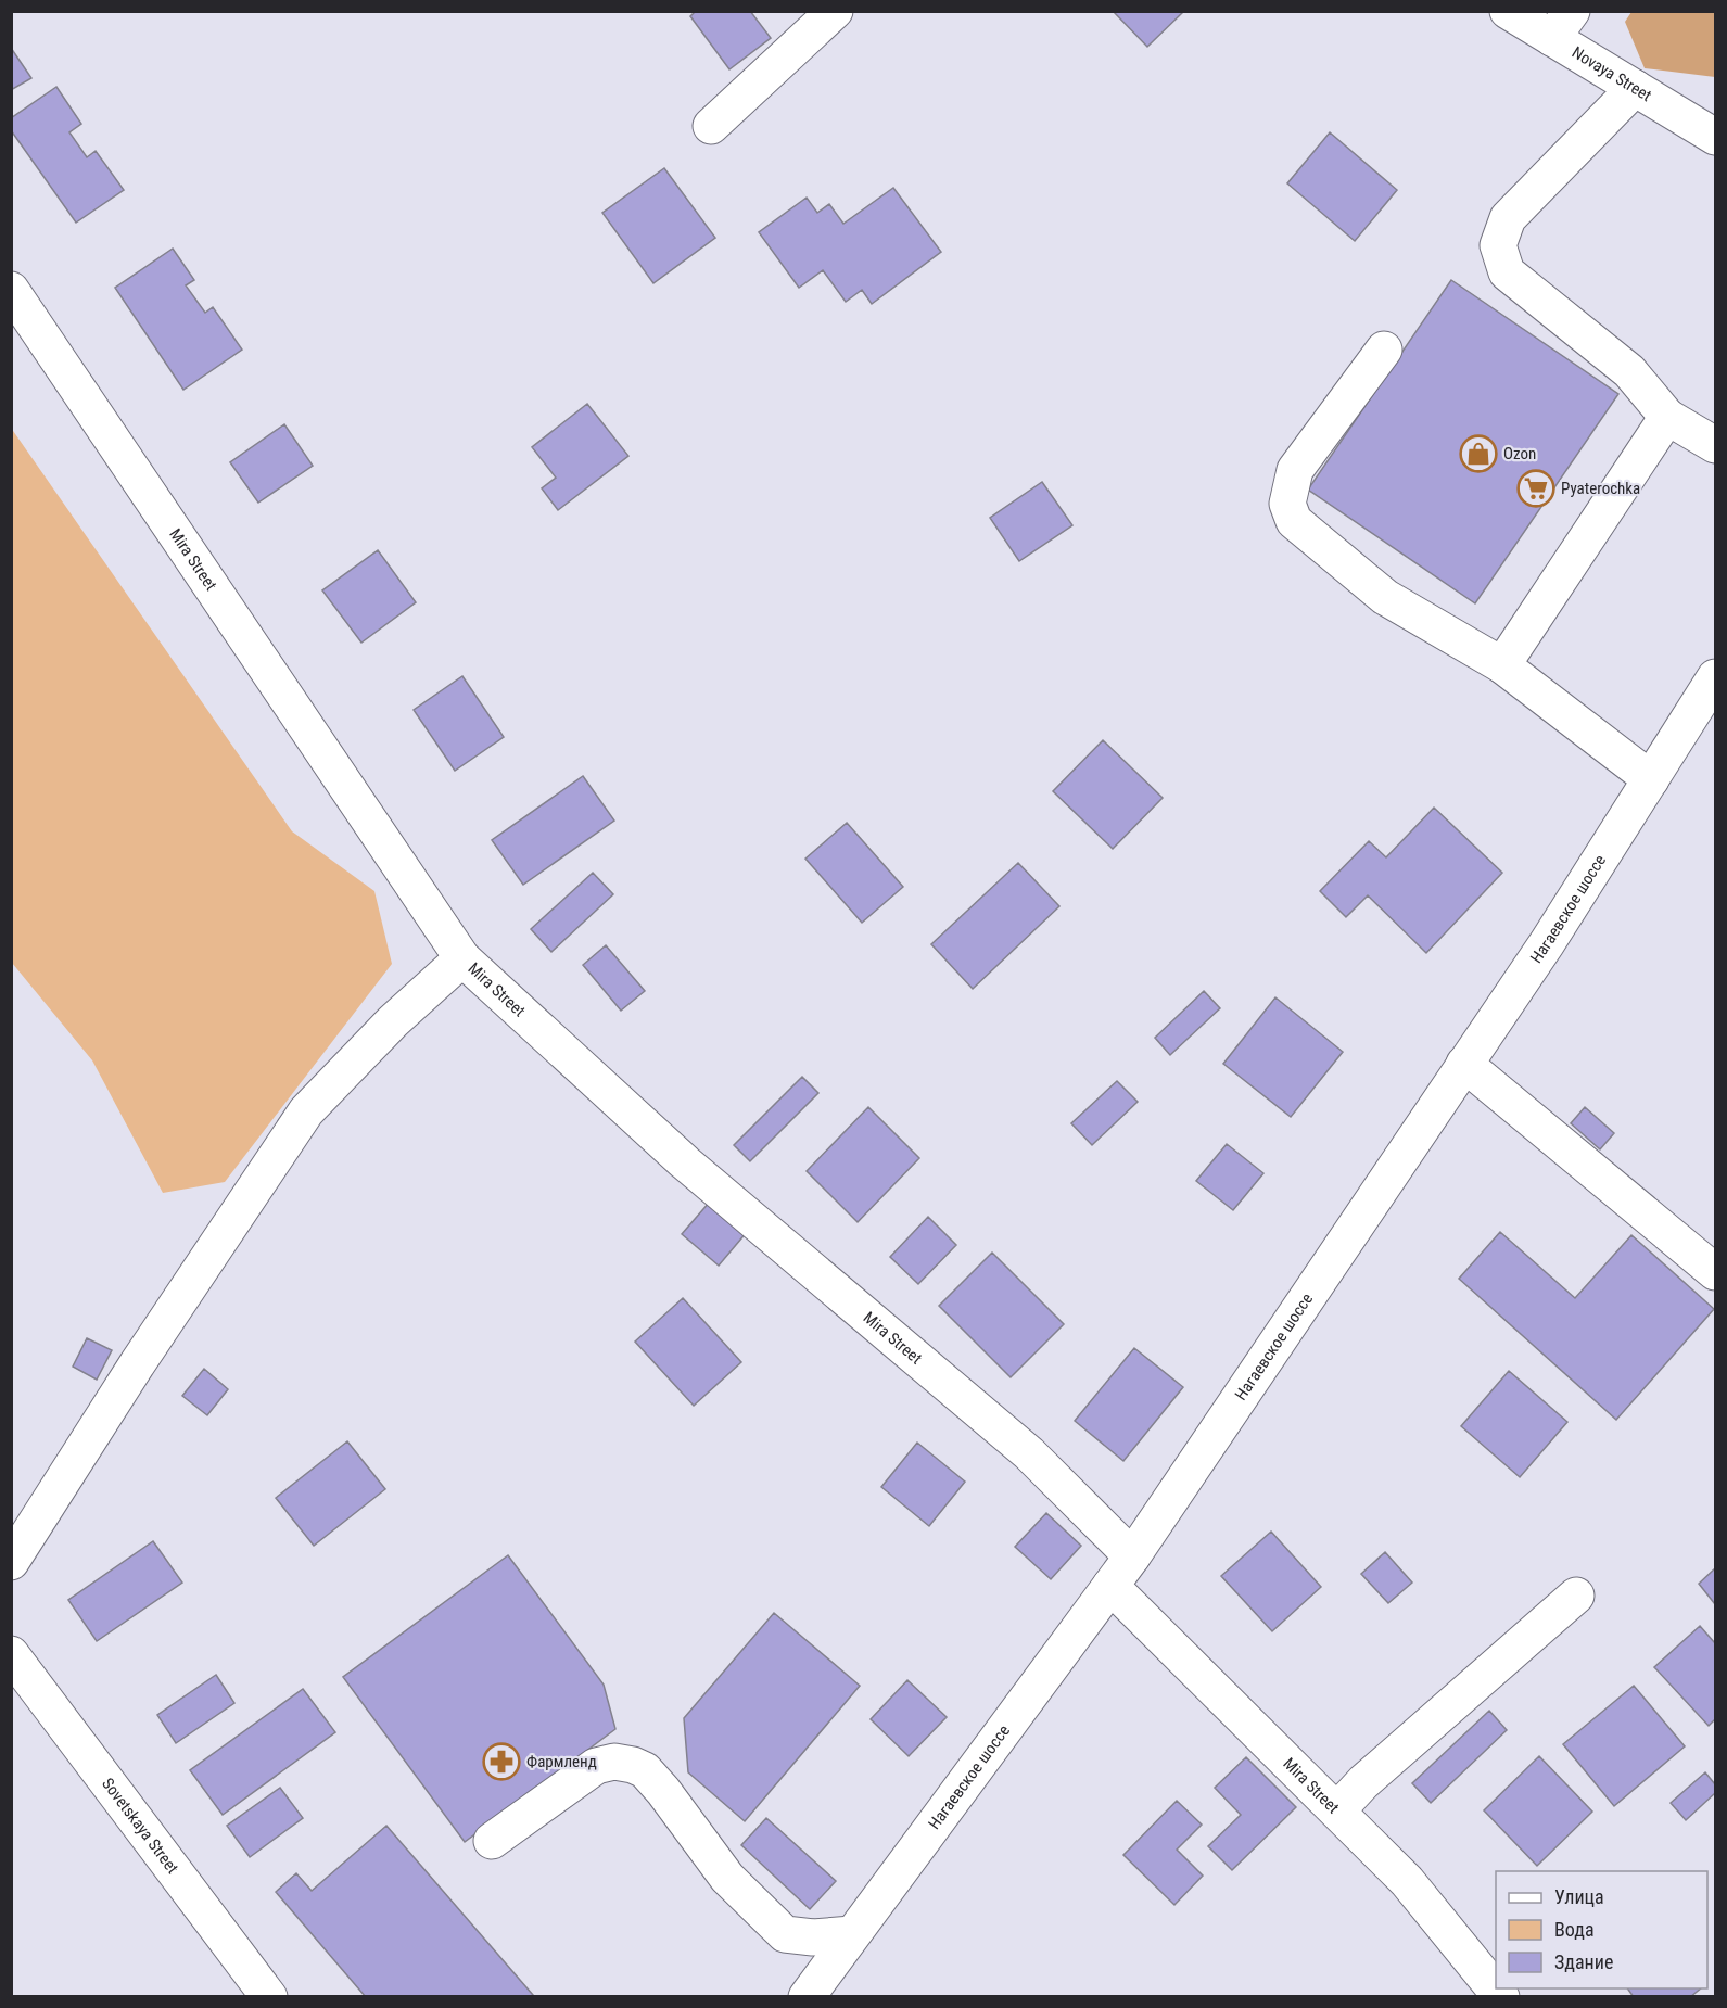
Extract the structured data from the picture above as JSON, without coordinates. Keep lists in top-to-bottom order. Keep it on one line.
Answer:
{"streets":{"street":["Novaya Street","Mira Street","Нагаевское шоссе","Sovetskaya Street"]},"crossings":[["Mira Street","Нагаевское шоссе"]],"places":{"shop":["Ozon"],"supermarket":["Pyaterochka"],"pharmacy":["Фармленд"]},"legend":["Улица","Вода","Здание"]}
